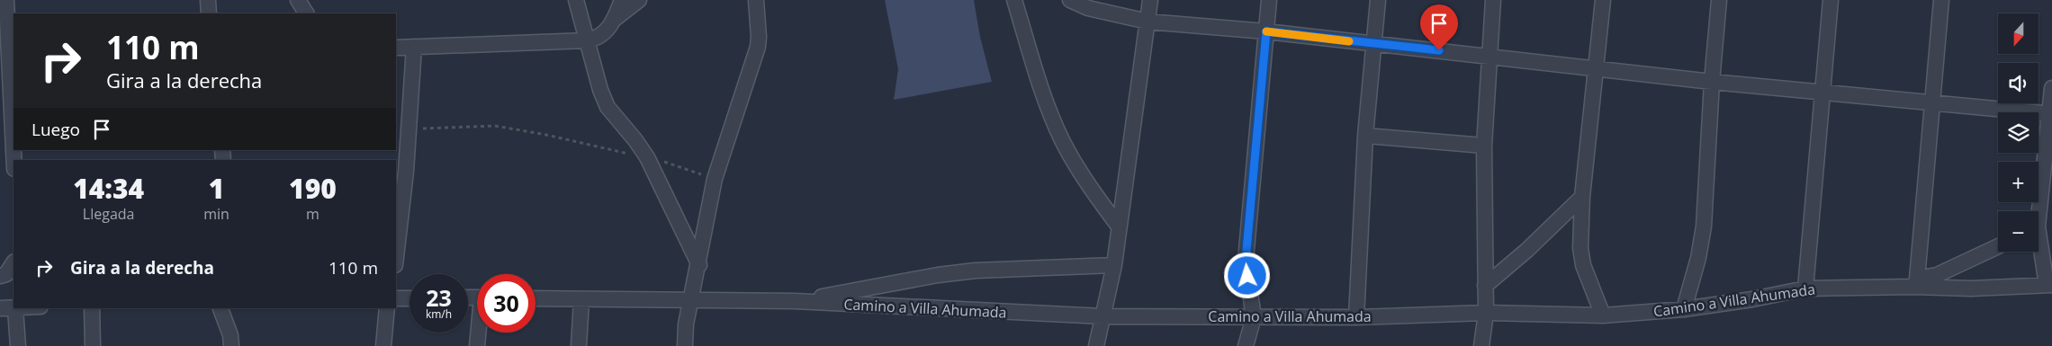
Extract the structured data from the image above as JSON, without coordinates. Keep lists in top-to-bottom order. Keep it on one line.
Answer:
{"streets":{"street":["Camino a Villa Ahumada"]},"north":"bottom","page":{"map_buttons":["+","−"],"turn":["110 m","Gira a la derecha"],"then":"Luego","eta":["14:34","Llegada","1","min","190","m"],"list":[{"name":"Gira a la derecha","value":"110 m"}],"speed":"23 km/h","limit":"30"}}
